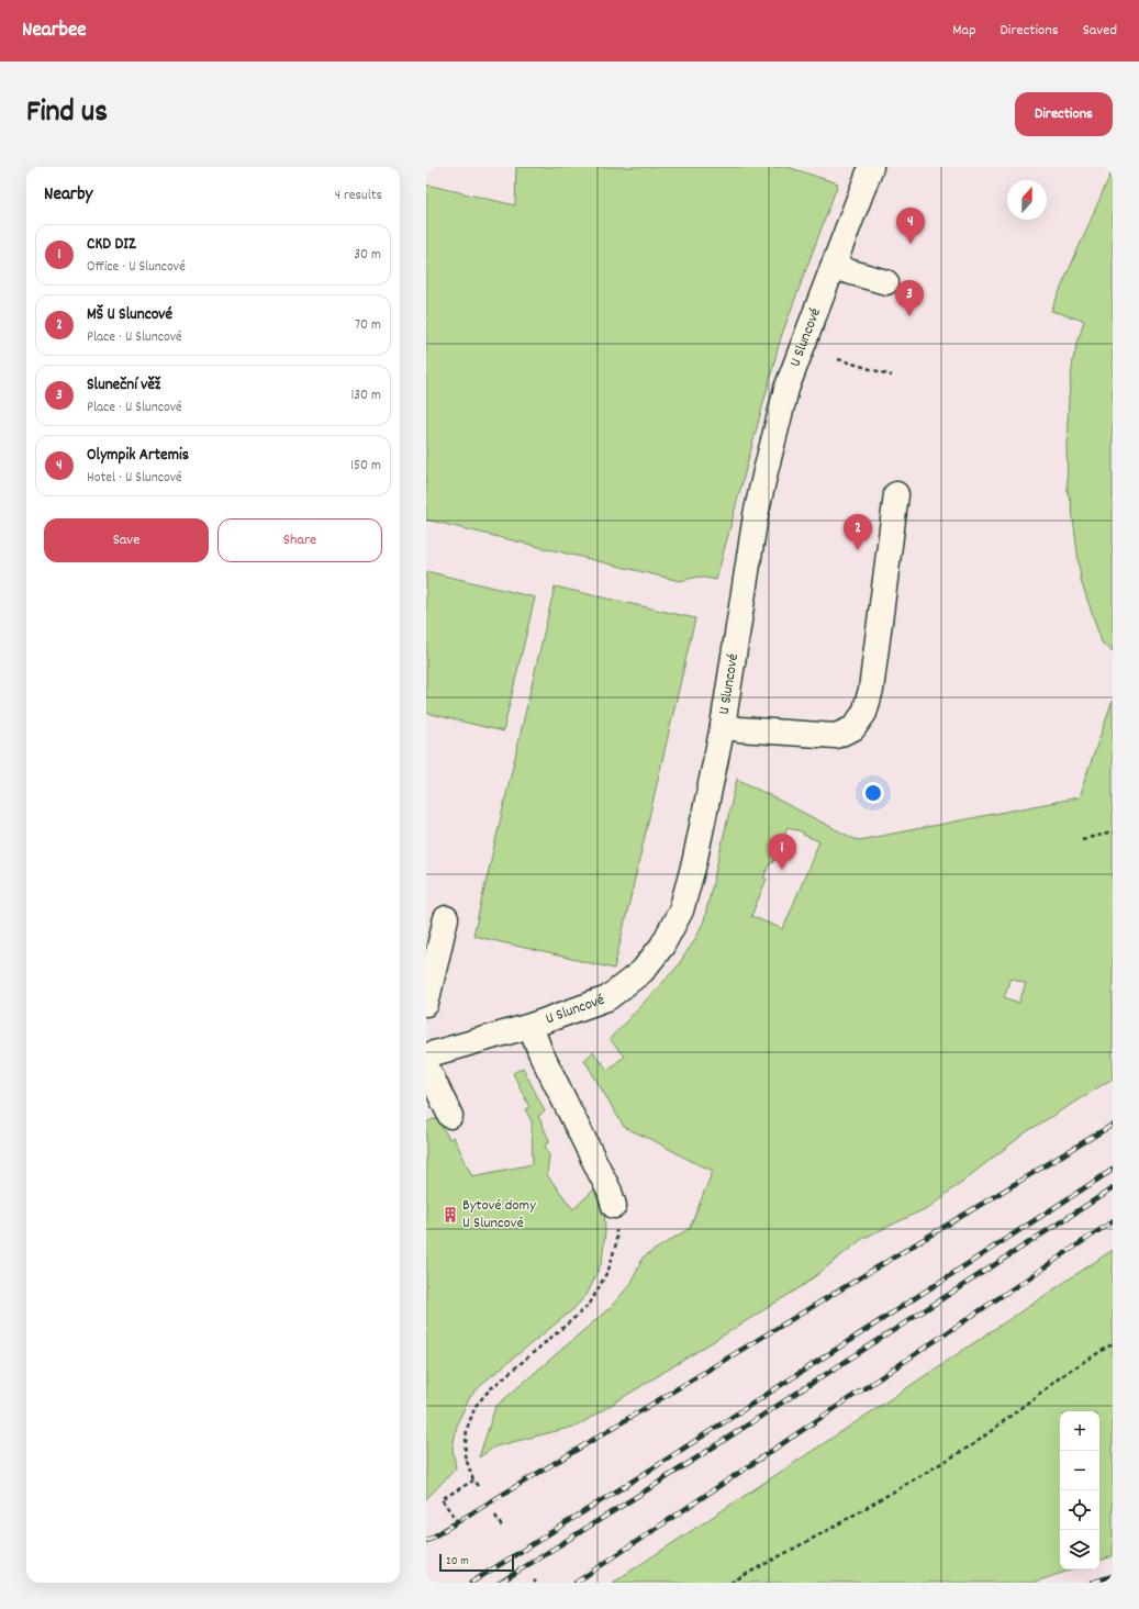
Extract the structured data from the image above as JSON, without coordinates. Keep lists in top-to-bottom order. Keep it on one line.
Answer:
{"streets":{"street":["U Sluncové"]},"places":{"building":["Bytové domy U Sluncové"]},"scale_bar":"20 m","north":"top","page":{"header":"Nearbee","nav":["Map","Directions","Saved"],"title":"Find us","buttons":["Directions",["Save","Share"]],"heading":["Nearby","4 results"],"pins":["4","3","2","1"],"list":[{"mark":"1","name":"CKD DIZ","note":"Office · U Sluncové","value":"30 m"},{"mark":"2","name":"MŠ U Sluncové","note":"Place · U Sluncové","value":"70 m"},{"mark":"3","name":"Sluneční věž","note":"Place · U Sluncové","value":"130 m"},{"mark":"4","name":"Olympik Artemis","note":"Hotel · U Sluncové","value":"150 m"}],"map_buttons":["+","−"],"scale":"20 m"}}
